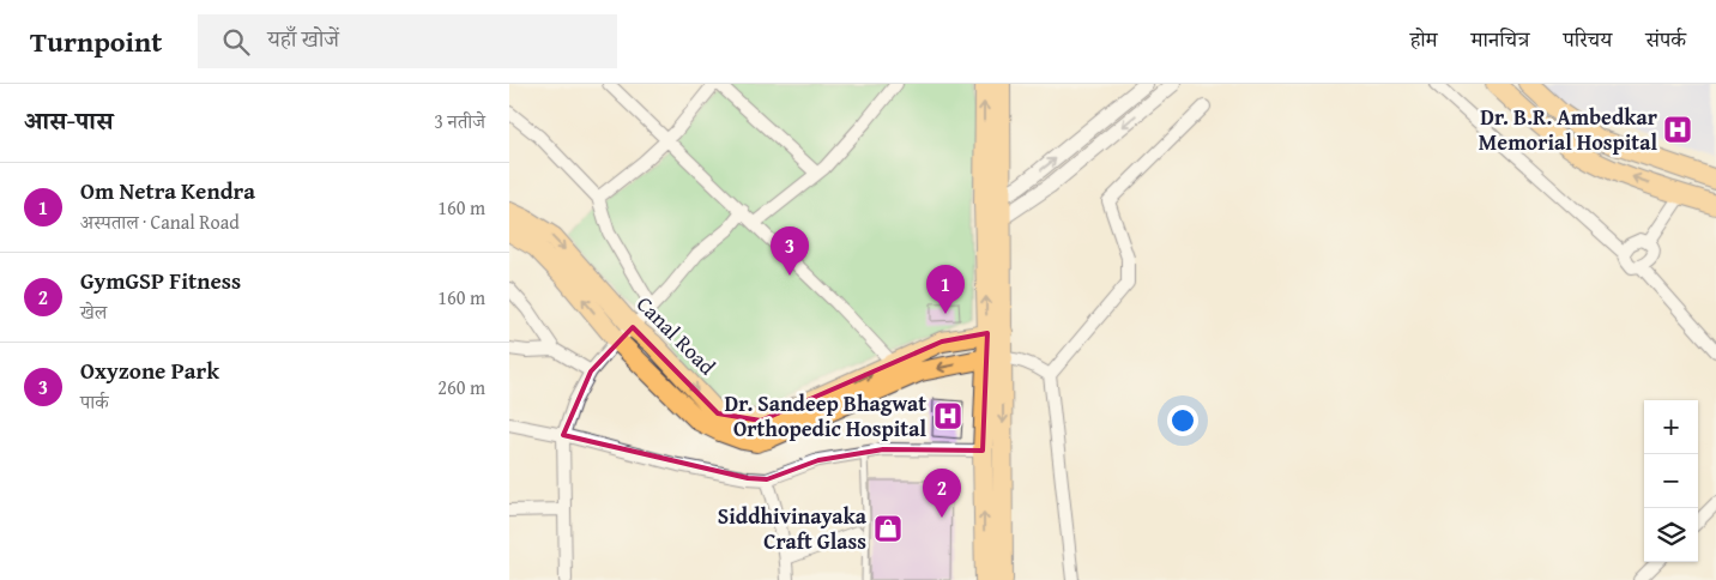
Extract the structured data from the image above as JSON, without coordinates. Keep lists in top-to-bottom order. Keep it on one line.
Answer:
{"streets":{"main road":["Canal Road"]},"places":{"hospital":["Dr. B.R. Ambedkar Memorial Hospital","Dr. Sandeep Bhagwat Orthopedic Hospital"],"shop":["Siddhivinayaka Craft Glass"]},"page":{"header":"Turnpoint","search":"यहाँ खोजें","nav":["होम","मानचित्र","परिचय","संपर्क"],"heading":["आस-पास","3 नतीजे"],"list":[{"mark":"1","name":"Om Netra Kendra","note":"अस्पताल · Canal Road","value":"160 m"},{"mark":"2","name":"GymGSP Fitness","note":"खेल","value":"160 m"},{"mark":"3","name":"Oxyzone Park","note":"पार्क","value":"260 m"}],"pins":["3","1","2"],"map_buttons":["+","−"]}}
